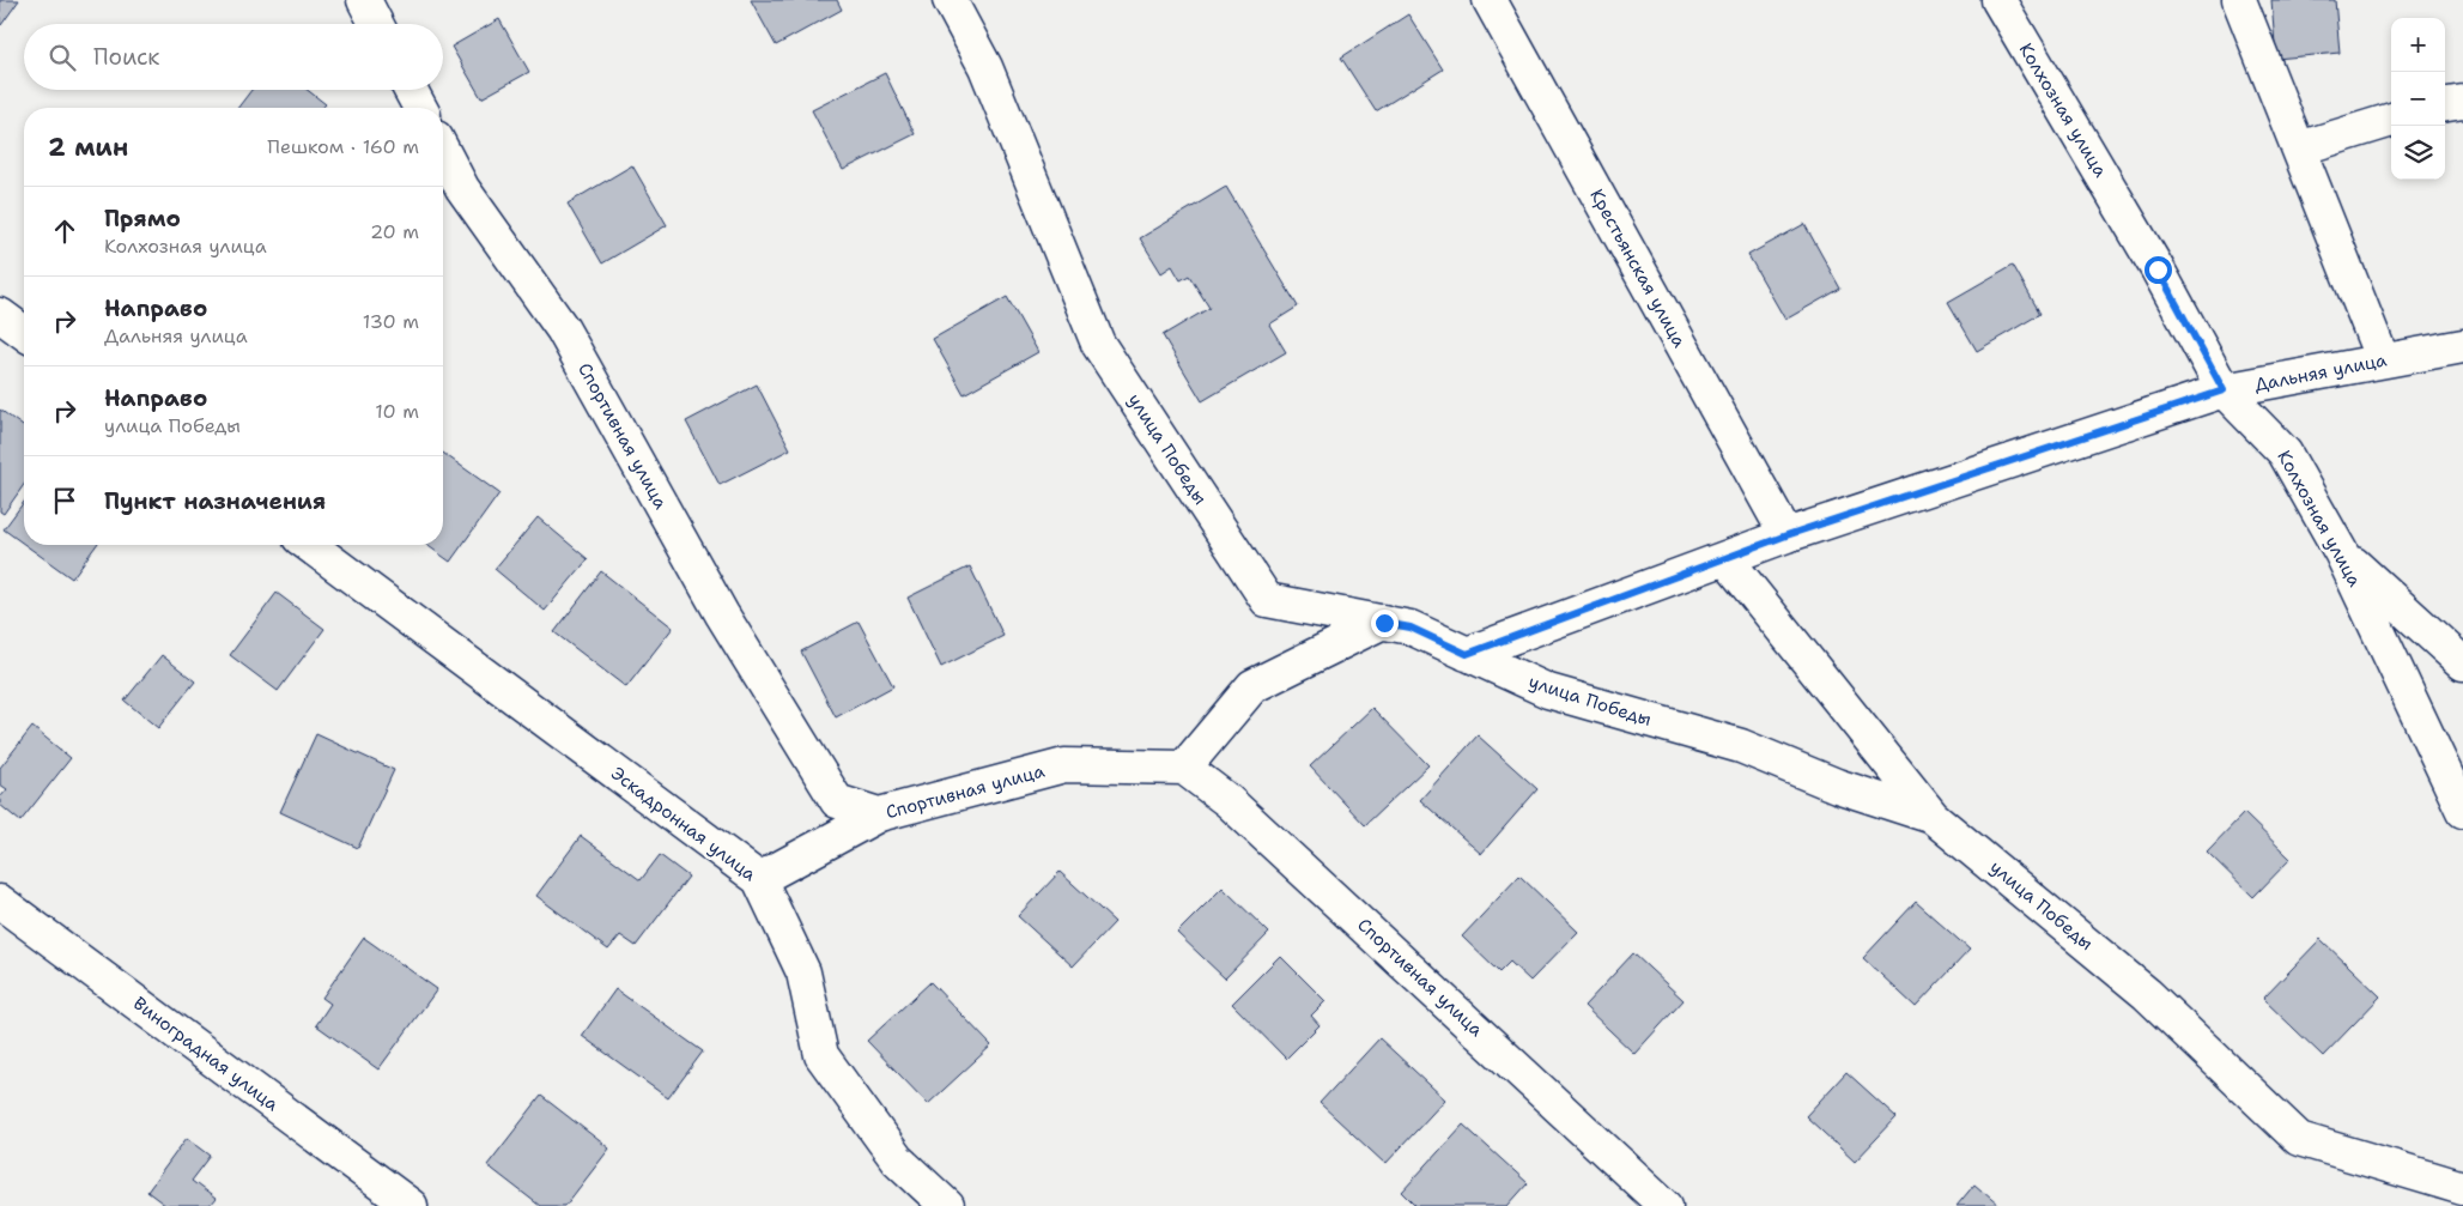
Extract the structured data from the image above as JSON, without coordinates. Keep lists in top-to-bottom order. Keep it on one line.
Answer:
{"streets":{"street":["Колхозная улица","Крестьянская улица","Дальняя улица","Спортивная улица","улица Победы","Эскадронная улица","Виноградная улица"]},"crossings":[["Колхозная улица","Дальняя улица"],["Крестьянская улица","Дальняя улица"],["Дальняя улица","улица Победы"]],"page":{"map_buttons":["+","−"],"search":"Поиск","heading":["2 мин","Пешком · 160 m"],"list":[["Прямо","Колхозная улица","20 m"],["Направо","Дальняя улица","130 m"],["Направо","улица Победы","10 m"],"Пункт назначения"]}}
